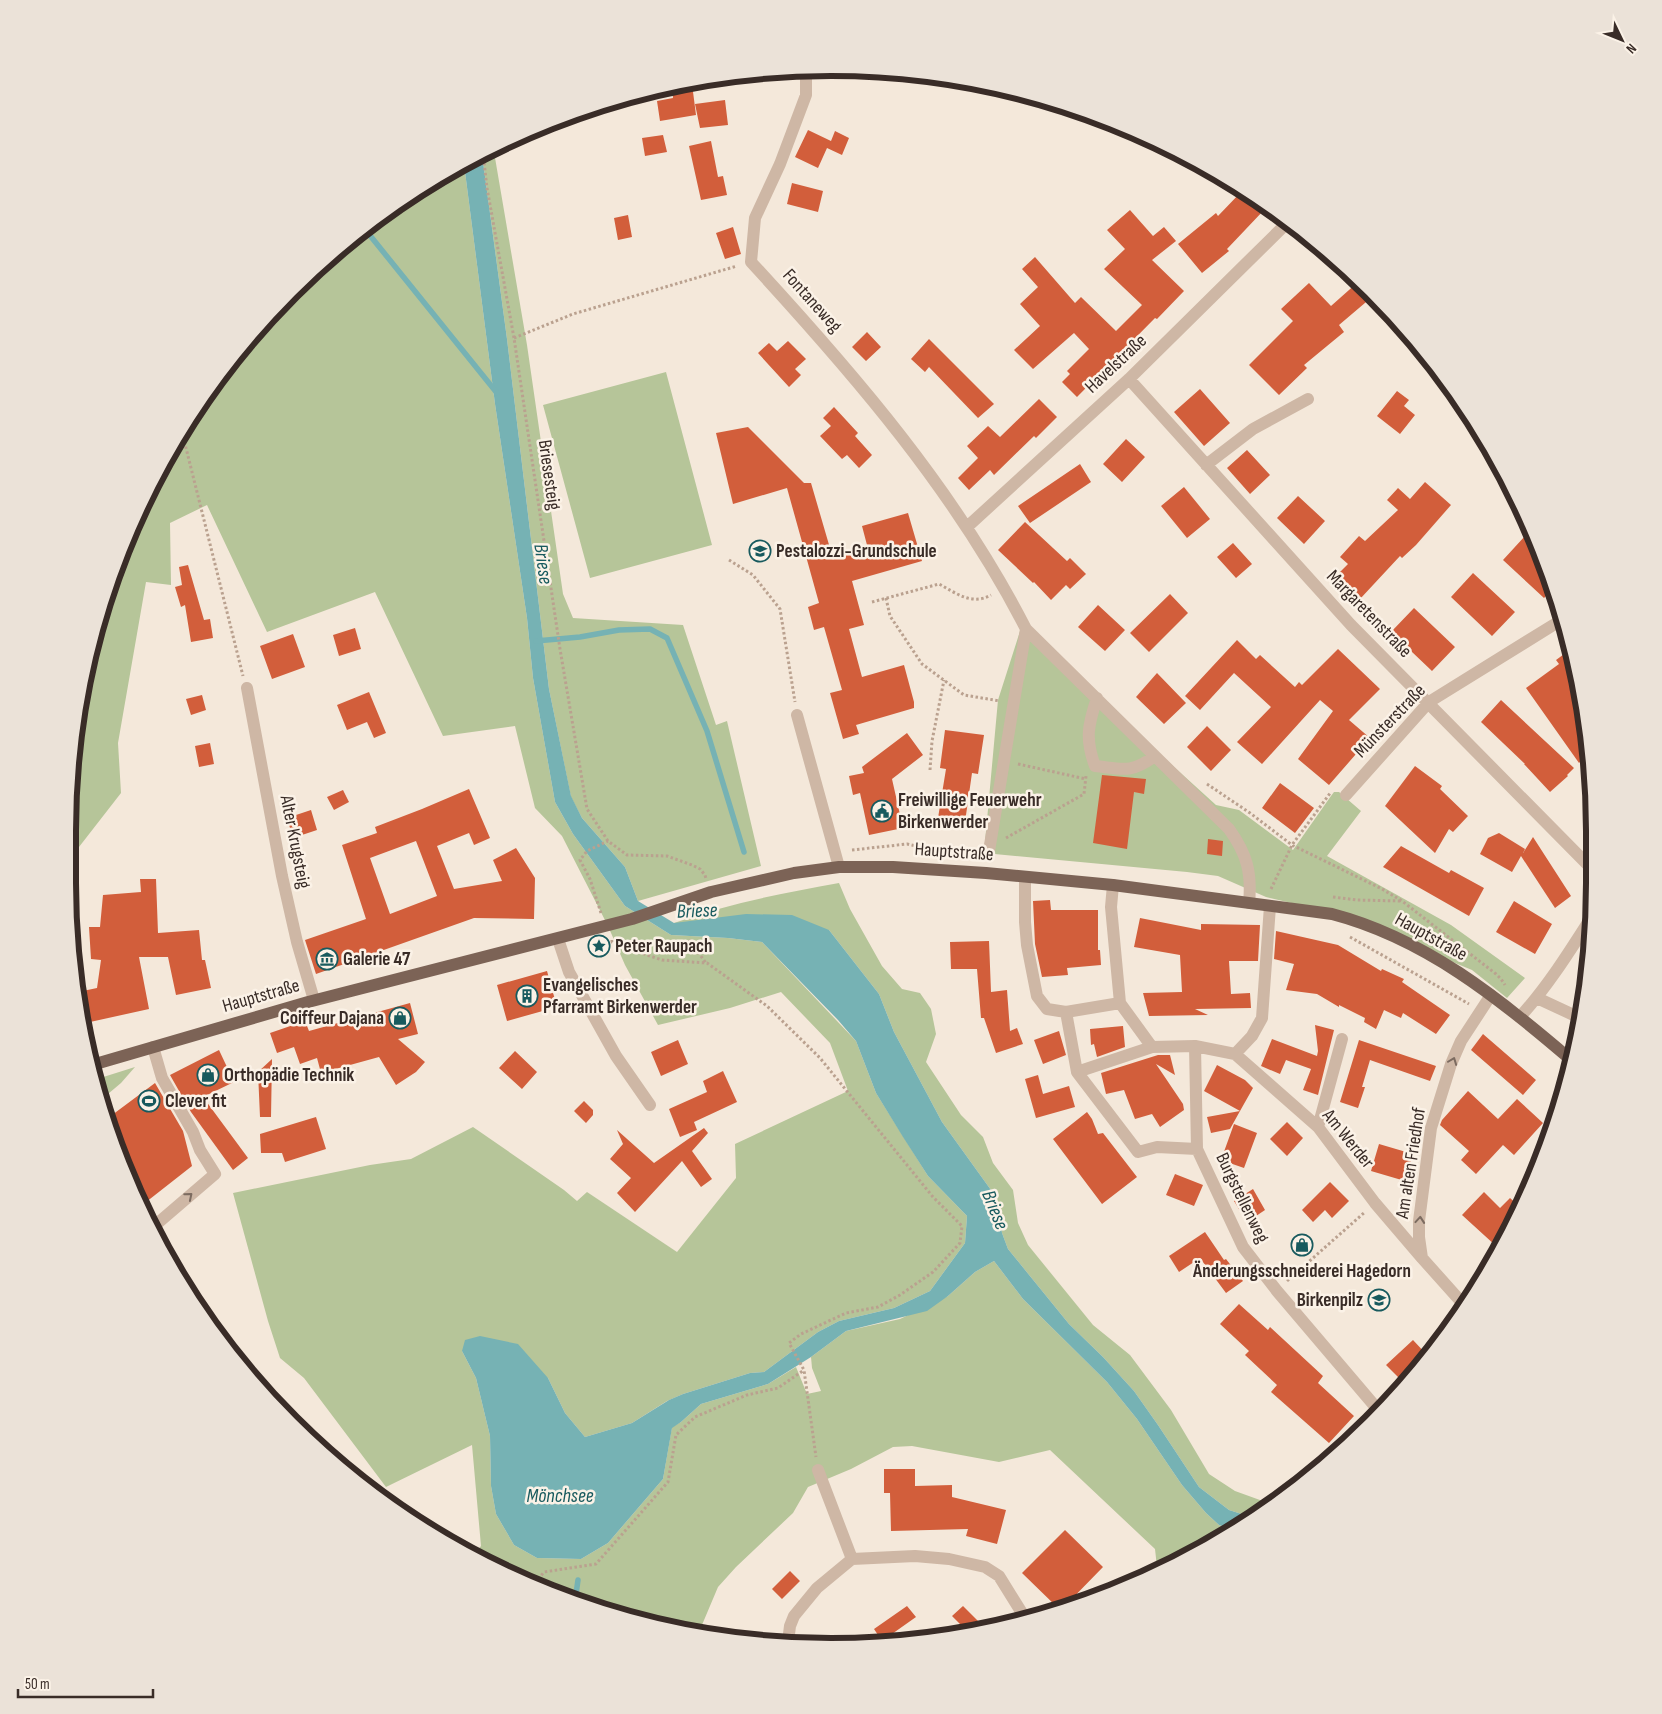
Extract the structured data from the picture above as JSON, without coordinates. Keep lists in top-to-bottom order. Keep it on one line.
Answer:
{"streets":{"main road":["Hauptstraße"],"street":["Fontaneweg","Havelstraße","Margaretenstraße","Münsterstraße","Alter Krugsteig","Am Werder","Am alten Friedhof","Burgstellenweg"],"path":["Briesesteig"]},"crossings":[["Fontaneweg","Havelstraße"],["Havelstraße","Margaretenstraße"],["Margaretenstraße","Münsterstraße"],["Alter Krugsteig","Hauptstraße"],["Hauptstraße","Am alten Friedhof"],["Am Werder","Am alten Friedhof"]],"water":["Briese","Mönchsee"],"places":{"school or university":["Pestalozzi-Grundschule","Birkenpilz"],"public building":["Freiwillige Feuerwehr Birkenwerder"],"place":["Peter Raupach"],"museum":["Galerie 47"],"building":["Evangelisches Pfarramt Birkenwerder"],"shop":["Coiffeur Dajana","Orthopädie Technik","Änderungsschneiderei Hagedorn"],"sports":["Clever fit"]},"scale_bar":"50 m","north":"bottom right"}
